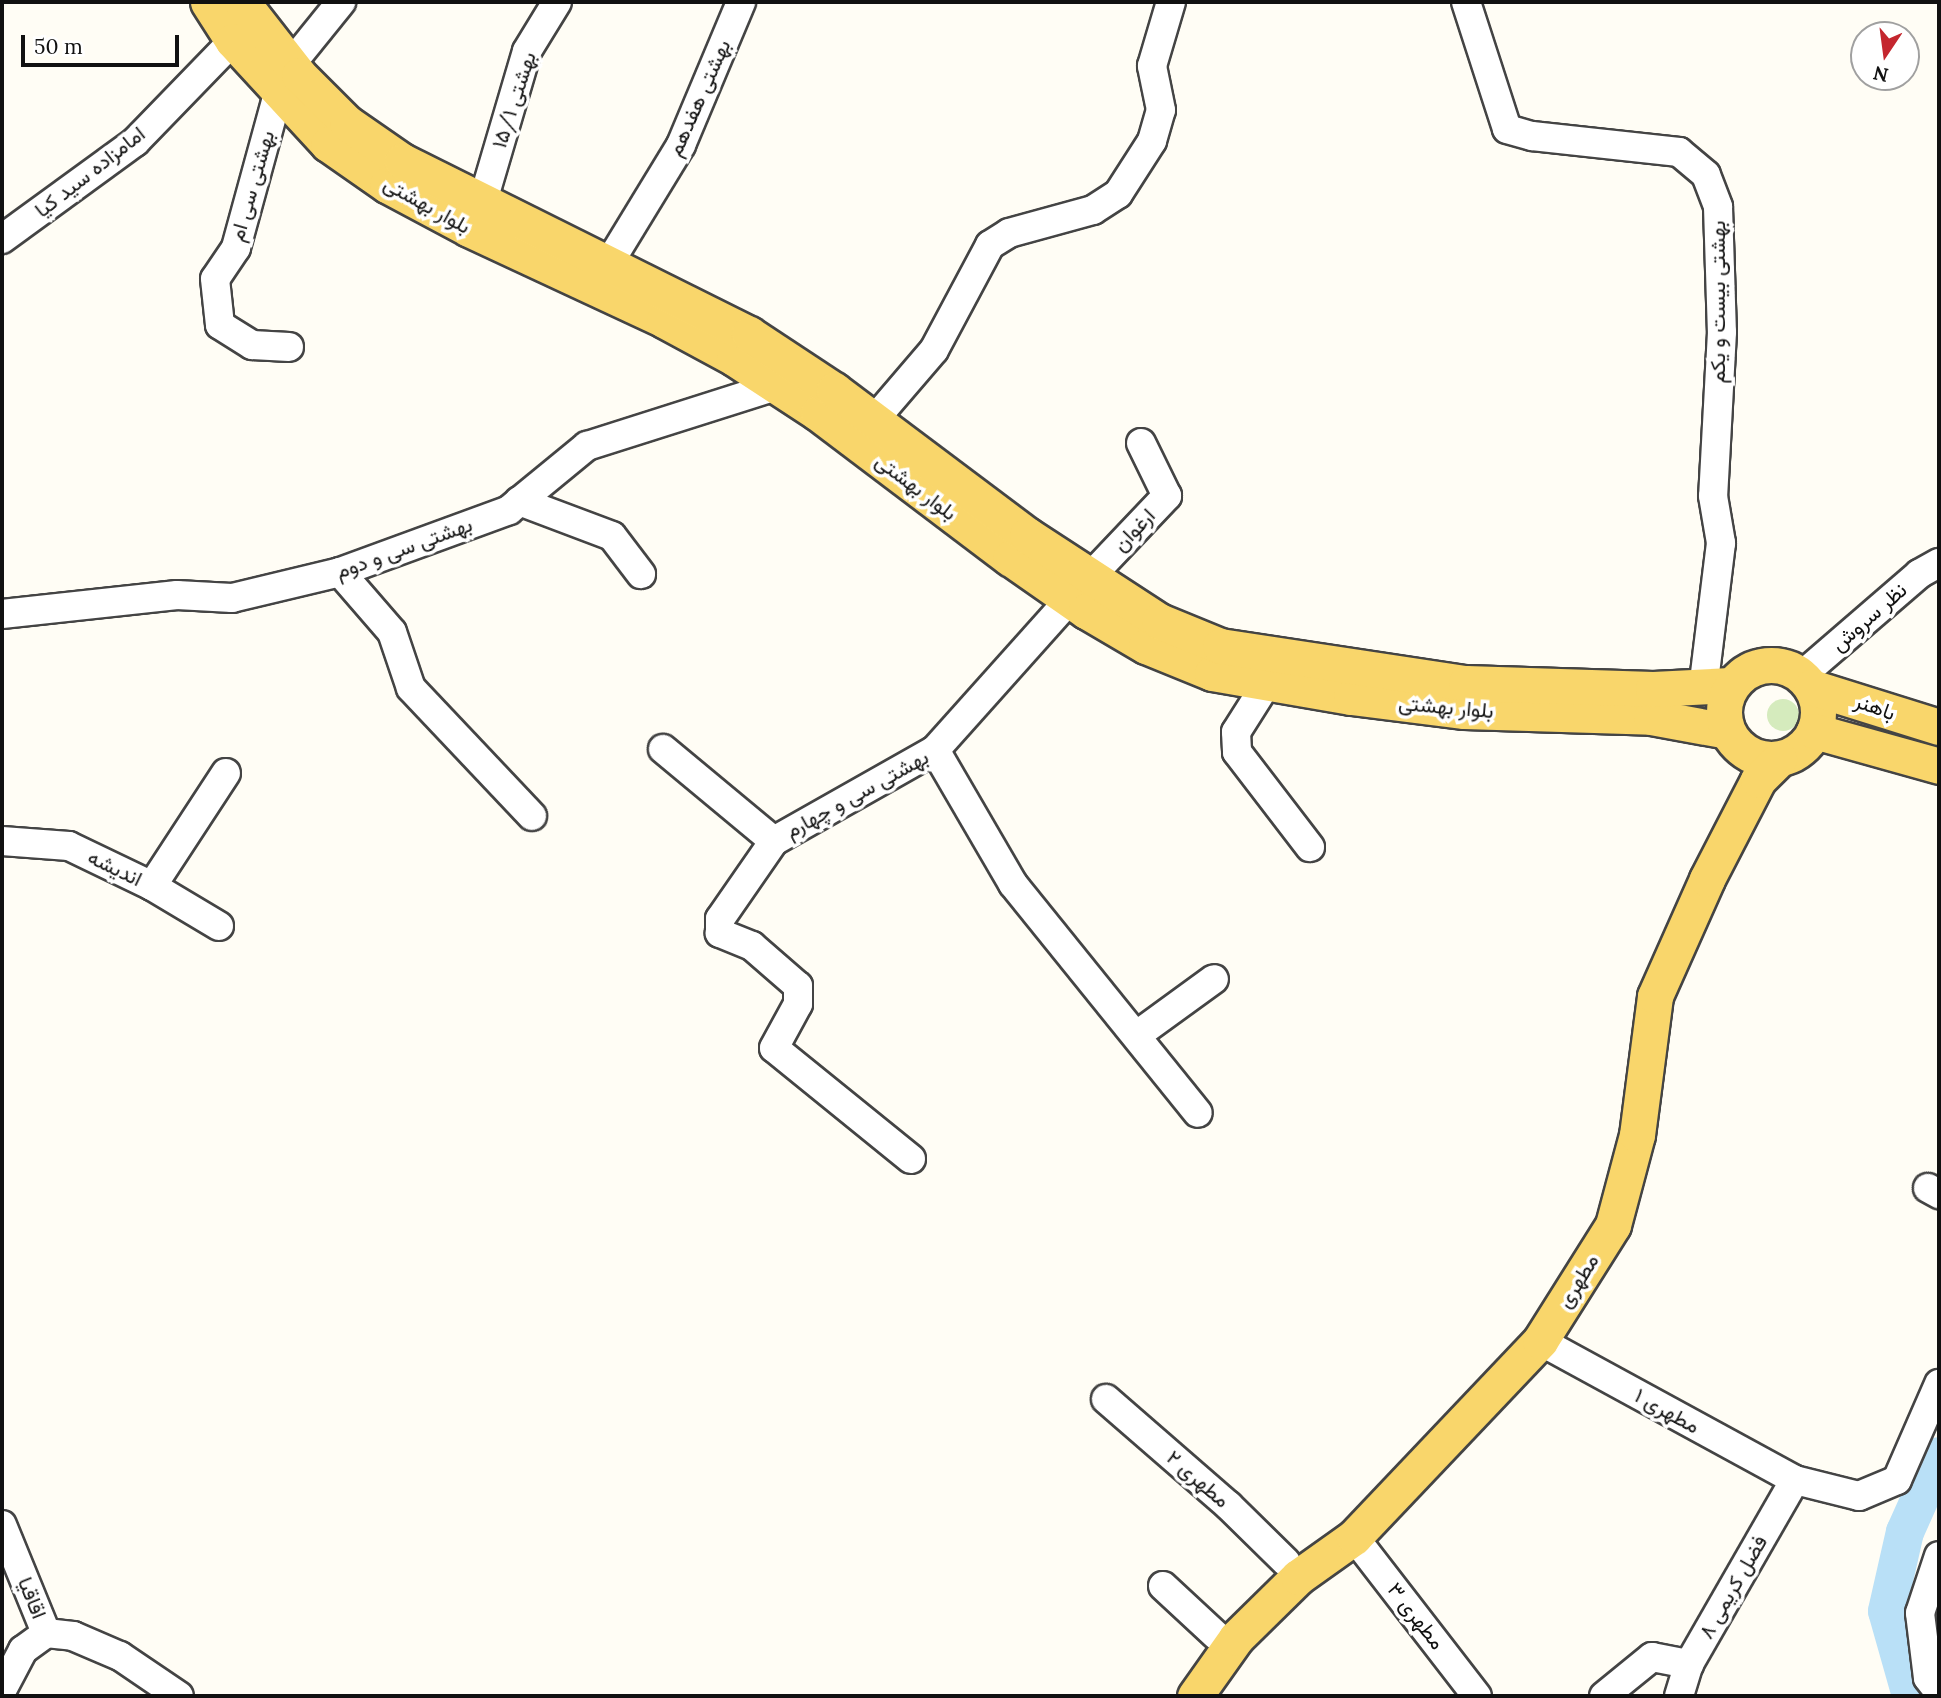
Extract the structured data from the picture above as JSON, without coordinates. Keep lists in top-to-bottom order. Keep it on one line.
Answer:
{"streets":{"main road":["بلوار بهشتی","باهنر","مطهری"],"street":["بهشتی هفدهم","۱۵/۱ بهشتی","امامزاده سید کیا","بهشتی سی ام","بهشتی بیست و یکم","ارغوان","بهشتی سی و دوم","نظر سروش","بهشتی سی و چهارم","اندیشه","مطهری ۱","مطهری ۲","فضل کریمی ۸","اقاقیا","مطهری ۳"]},"crossings":[["بهشتی هفدهم","بلوار بهشتی"],["۱۵/۱ بهشتی","بلوار بهشتی"],["امامزاده سید کیا","بلوار بهشتی"],["بهشتی سی ام","بلوار بهشتی"],["بلوار بهشتی","بهشتی بیست و یکم"],["بلوار بهشتی","ارغوان"],["بلوار بهشتی","بهشتی سی و دوم"],["بلوار بهشتی","نظر سروش"],["بلوار بهشتی","باهنر"],["بلوار بهشتی","بهشتی سی و چهارم"],["بلوار بهشتی","مطهری"],["بهشتی بیست و یکم","نظر سروش"],["بهشتی بیست و یکم","باهنر"],["بهشتی بیست و یکم","مطهری"],["ارغوان","بهشتی سی و چهارم"],["نظر سروش","باهنر"],["نظر سروش","مطهری"],["باهنر","مطهری"],["مطهری","مطهری ۱"],["مطهری","مطهری ۲"],["مطهری","مطهری ۳"],["مطهری ۱","فضل کریمی ۸"]],"scale_bar":"50 m","north":"bottom"}
